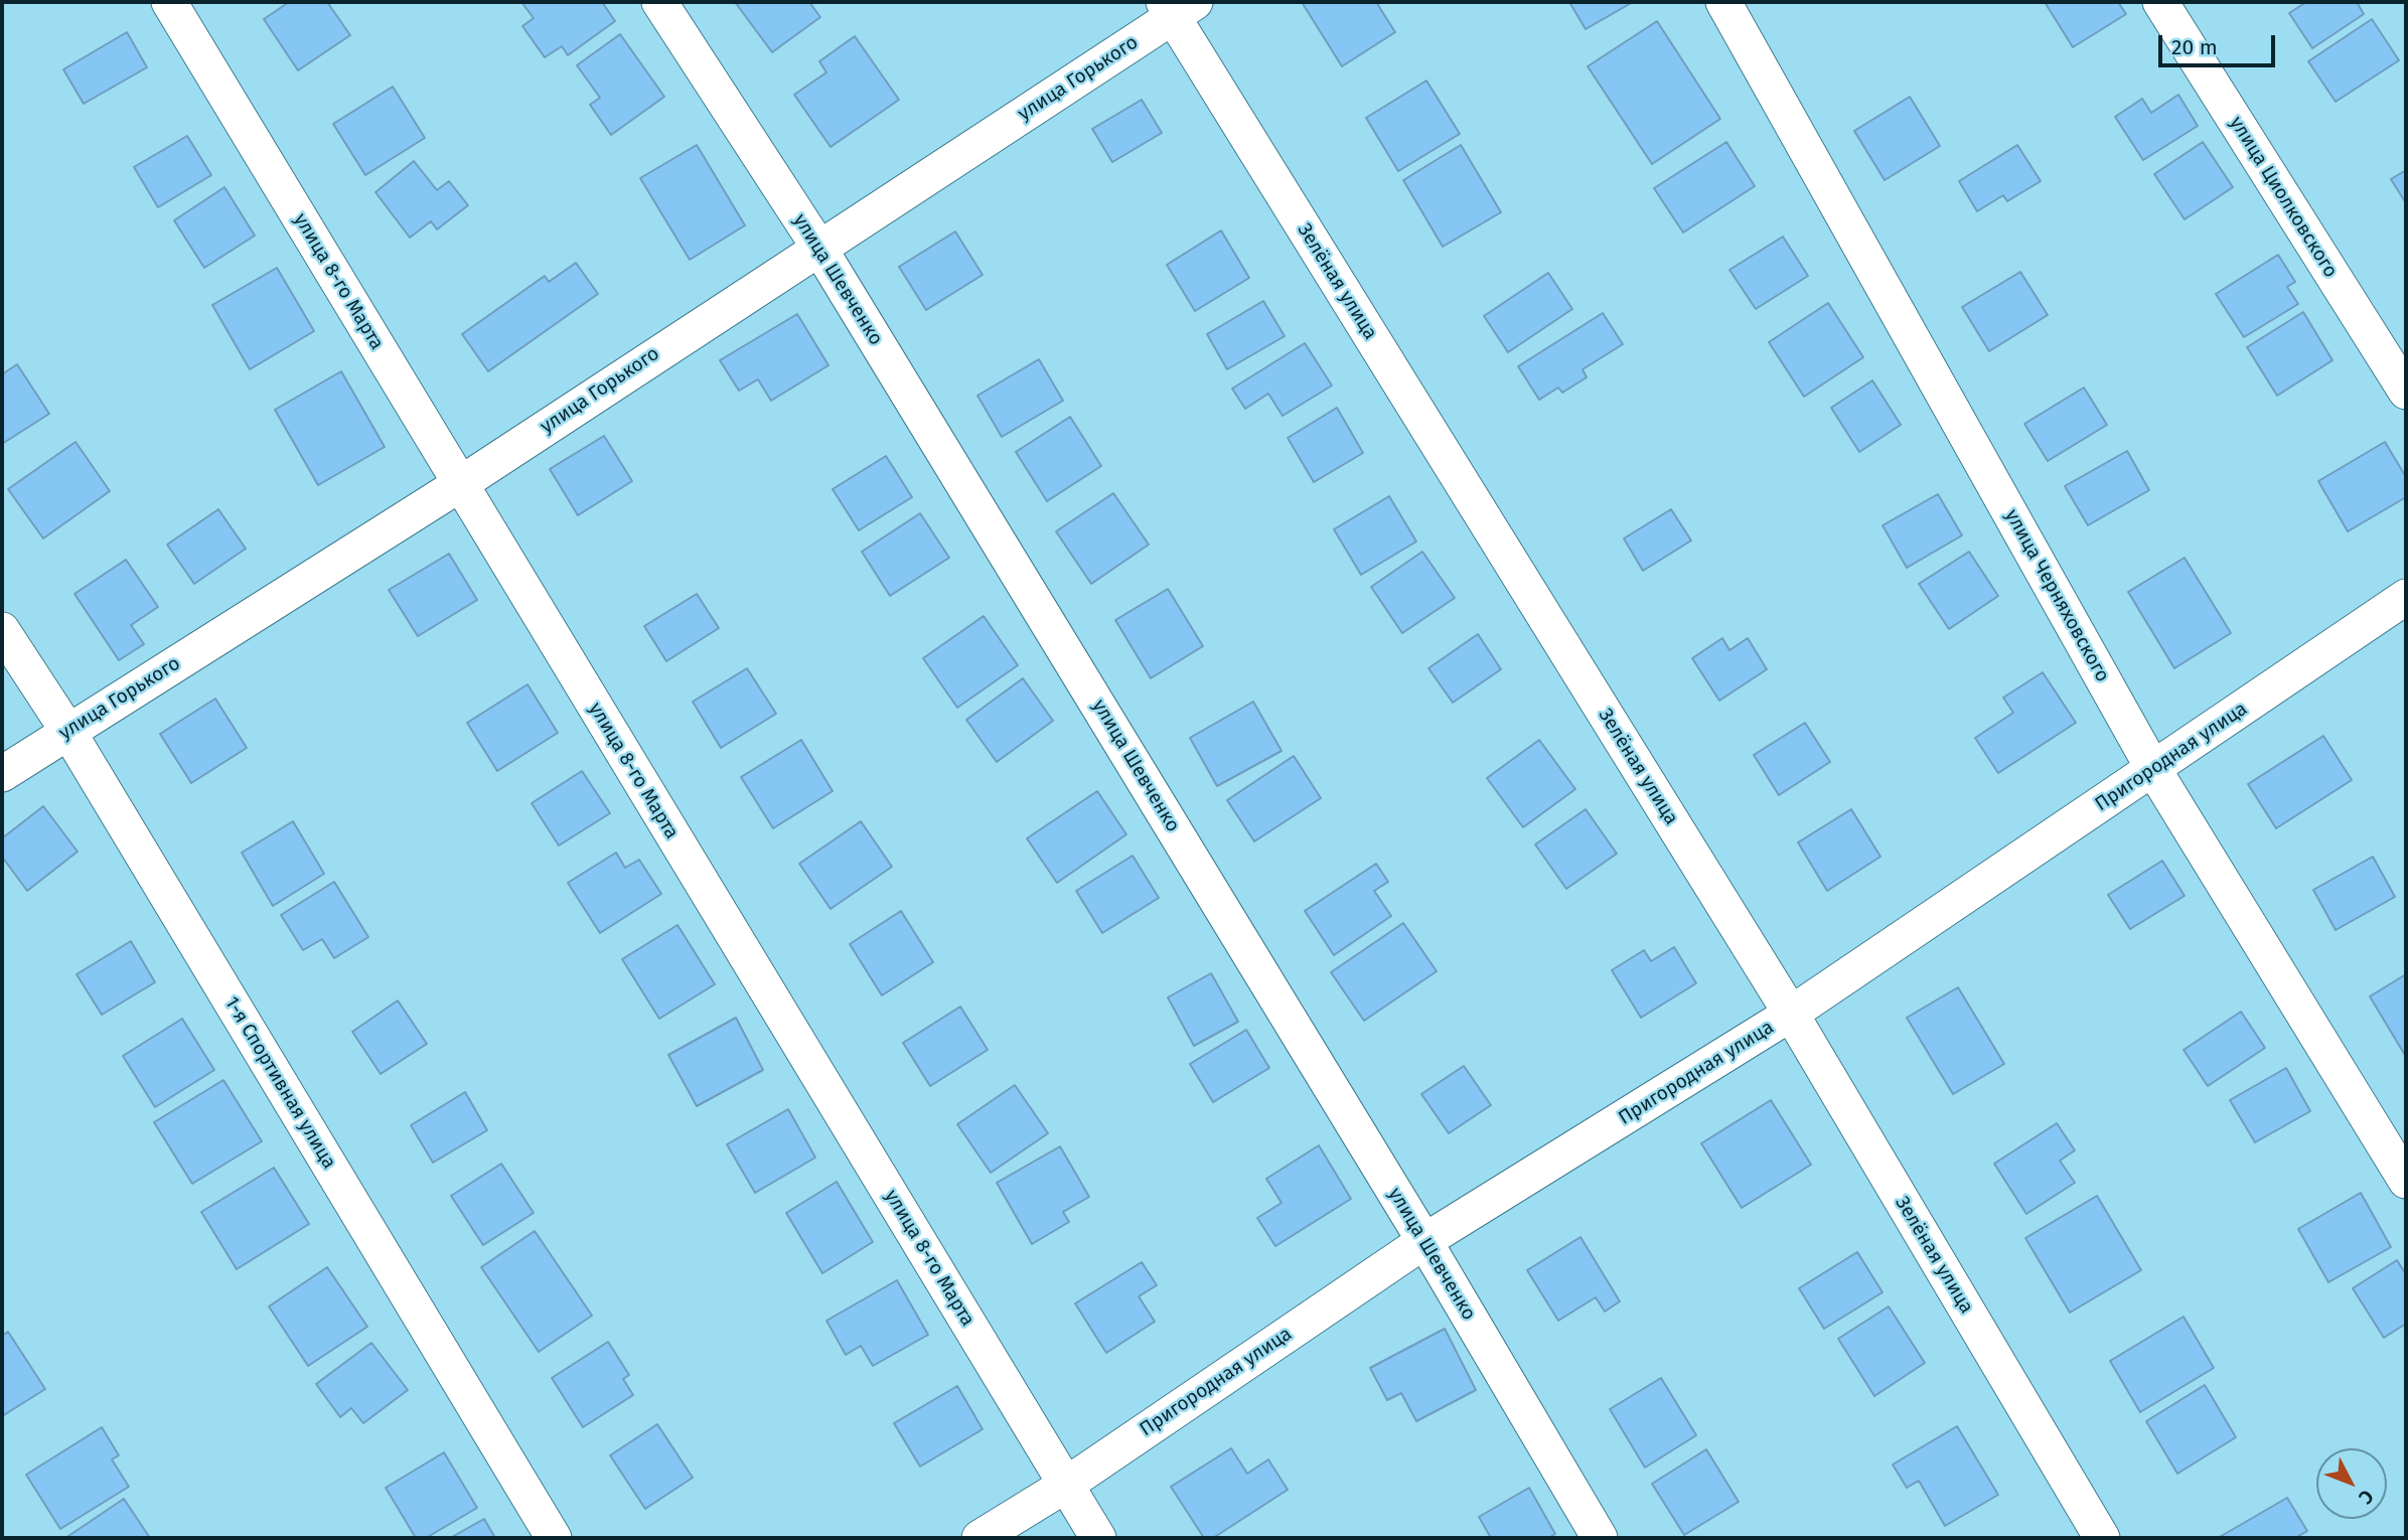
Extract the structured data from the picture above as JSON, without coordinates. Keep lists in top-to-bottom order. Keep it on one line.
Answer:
{"streets":{"street":["улица Горького","улица Циолковского","улица Шевченко","улица 8-го Марта","Зелёная улица","улица Черняховского","Пригородная улица","1-я Спортивная улица"]},"crossings":[["улица Горького","улица Шевченко"],["улица Горького","улица 8-го Марта"],["улица Горького","Зелёная улица"],["улица Горького","1-я Спортивная улица"],["улица Шевченко","Пригородная улица"],["улица 8-го Марта","Пригородная улица"],["Зелёная улица","Пригородная улица"],["улица Черняховского","Пригородная улица"]],"scale_bar":"20 m","north":"bottom right"}
